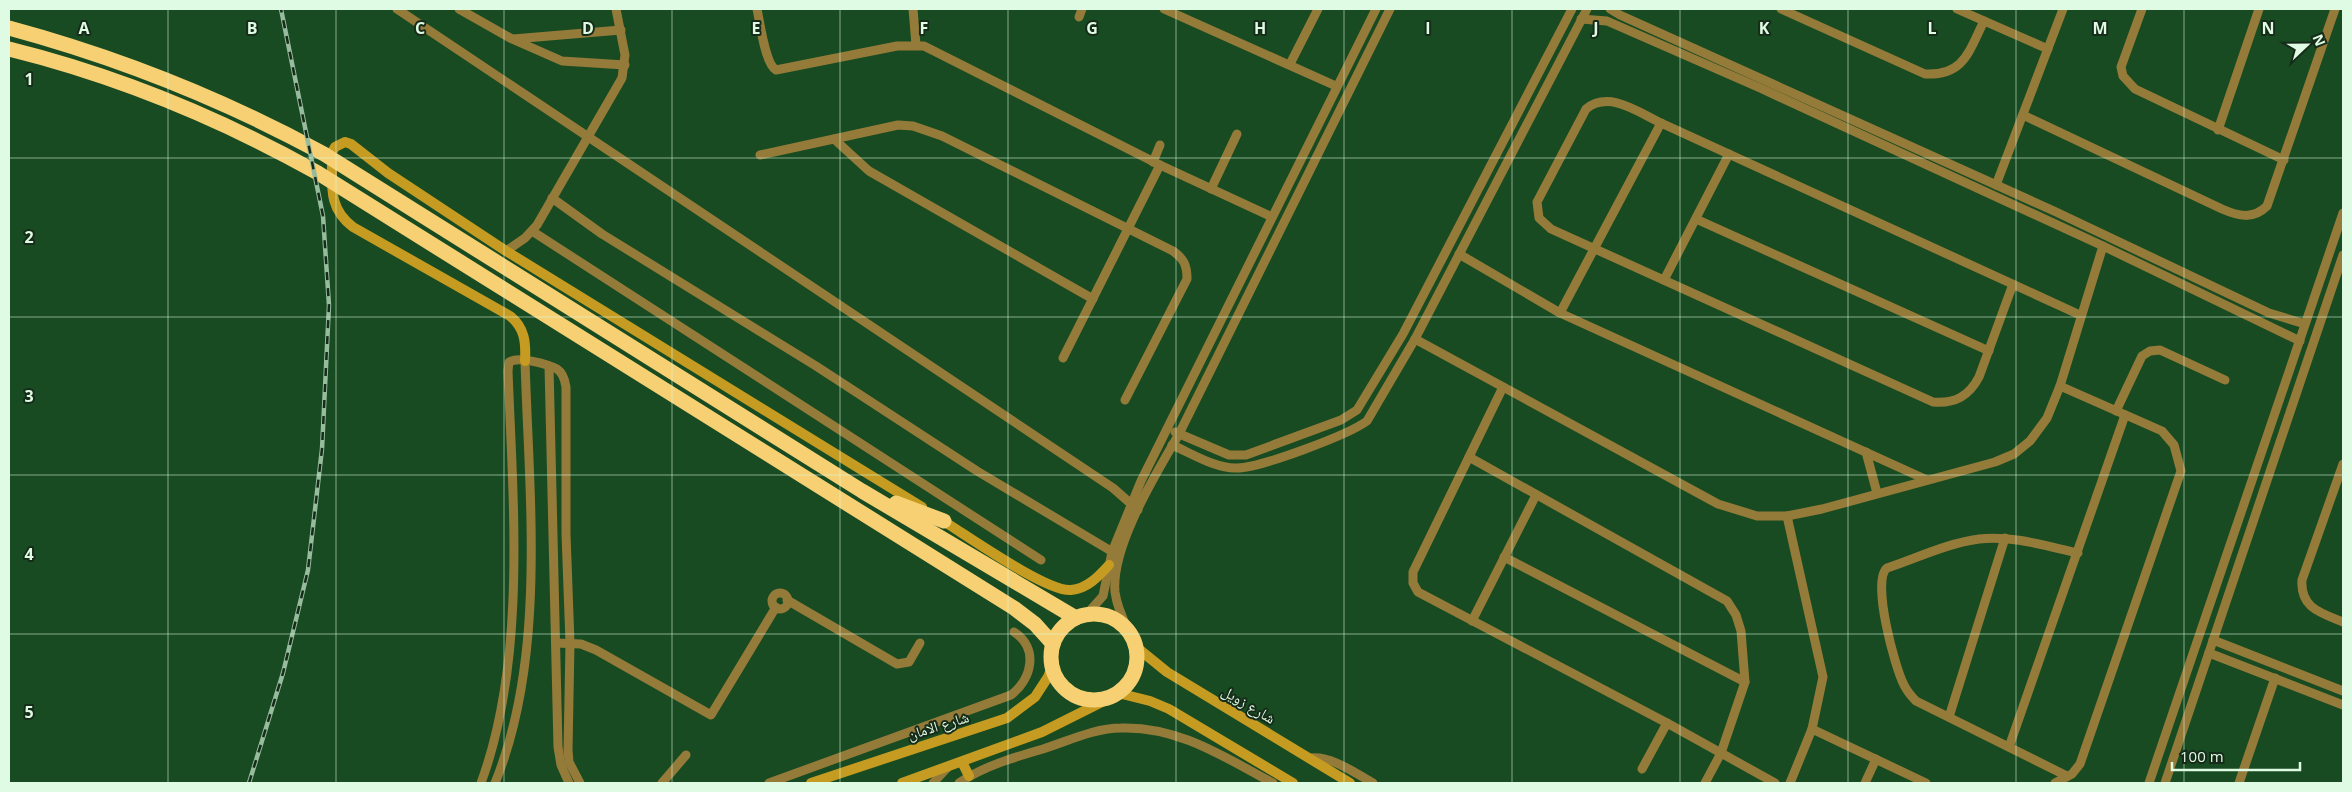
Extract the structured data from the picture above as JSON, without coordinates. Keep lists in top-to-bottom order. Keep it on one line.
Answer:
{"streets":{"street":["شارع زويل","شارع الامان"]},"crossings":[["شارع زويل","شارع الامان"]],"scale_bar":"100 m","north":"right","grid":{"columns":["A","B","C","D","E","F","G","H","I","J","K","L","M","N"],"rows":["1","2","3","4","5"]}}
